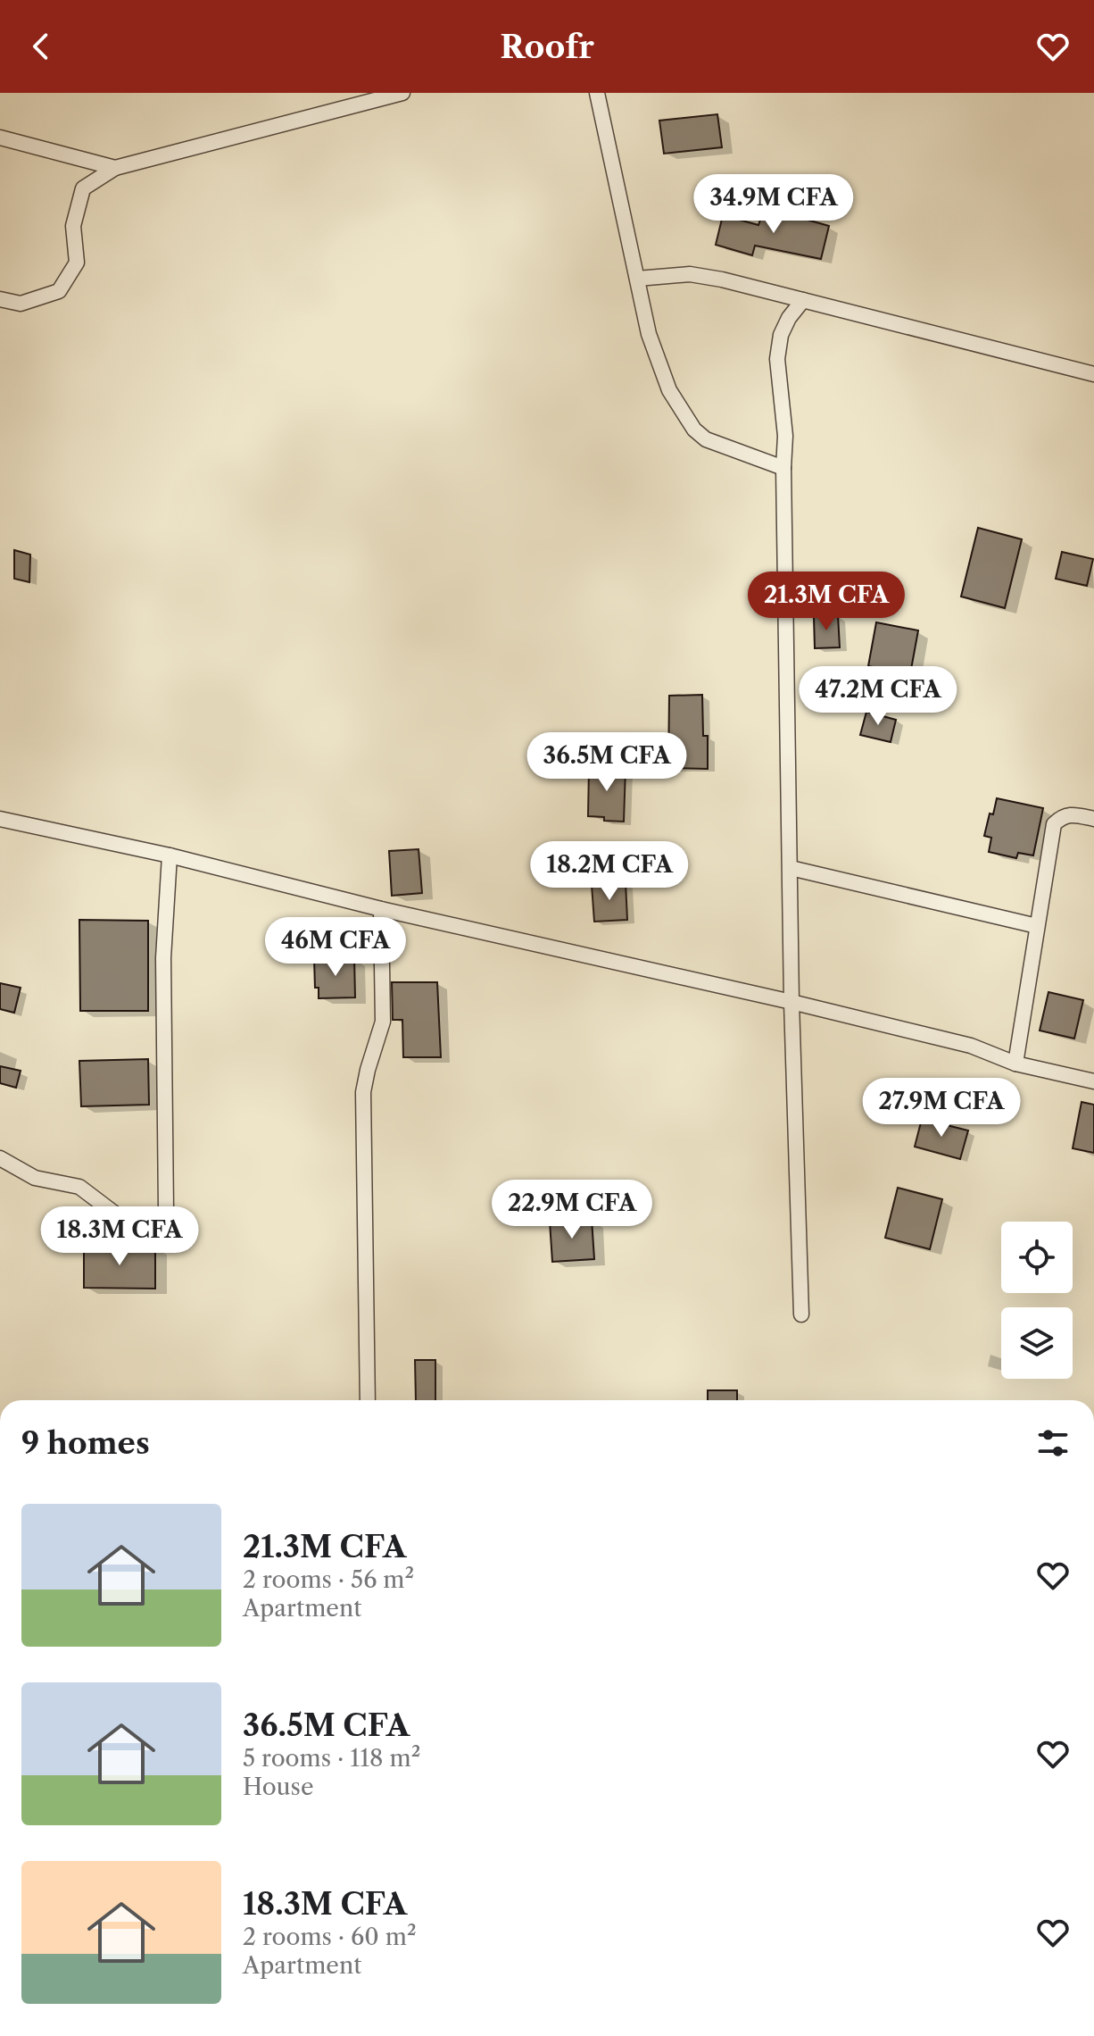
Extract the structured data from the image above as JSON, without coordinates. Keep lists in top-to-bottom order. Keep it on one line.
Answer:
{"page":{"header":"Roofr","price":["34.9M CFA","21.3M CFA","47.2M CFA","36.5M CFA","18.2M CFA","46M CFA","27.9M CFA","22.9M CFA","18.3M CFA"],"heading":"9 homes","list":[{"name":"21.3M CFA","note":"2 rooms · 56 m² · Apartment"},{"name":"36.5M CFA","note":"5 rooms · 118 m² · House"},{"name":"18.3M CFA","note":"2 rooms · 60 m² · Apartment"}]}}
